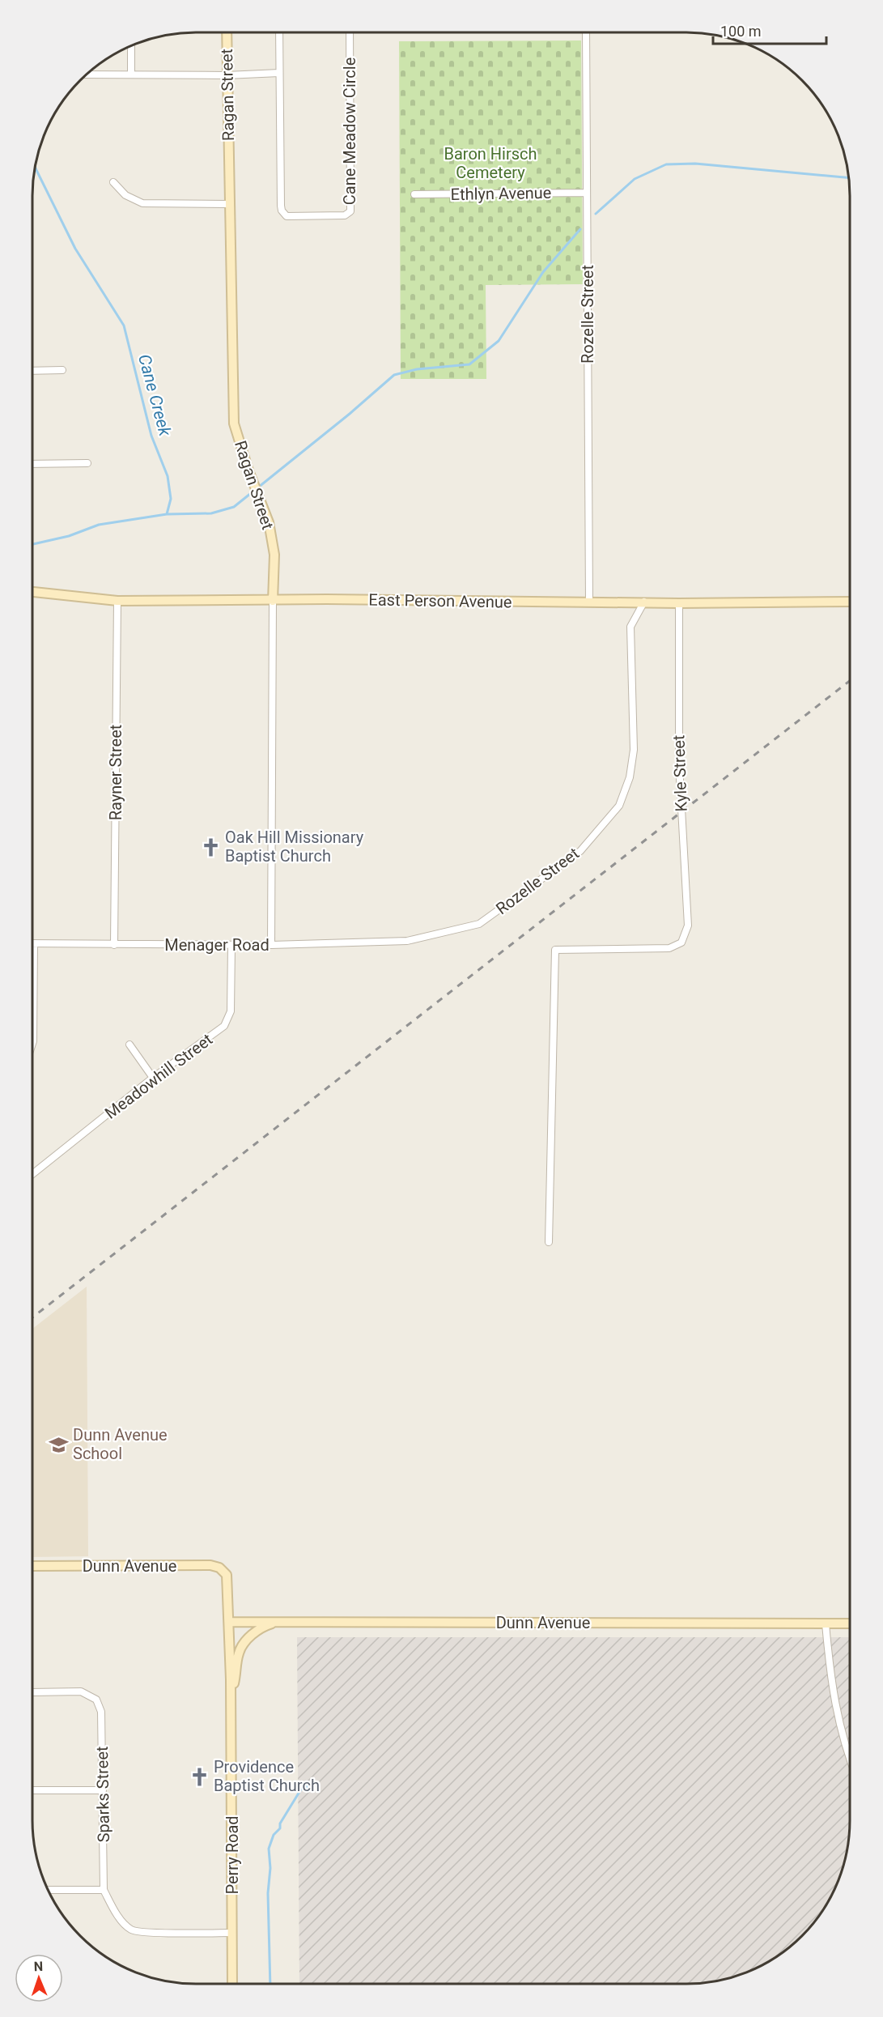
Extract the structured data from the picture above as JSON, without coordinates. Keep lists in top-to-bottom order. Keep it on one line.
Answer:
{"streets":{"main road":["Ragan Street","East Person Avenue","Dunn Avenue","Perry Road"],"street":["Cane Meadow Circle","Ethlyn Avenue","Rozelle Street","Rayner Street","Kyle Street","Menager Road","Meadowhill Street","Sparks Street"]},"crossings":[["Ragan Street","East Person Avenue"],["Ragan Street","Menager Road"],["Ethlyn Avenue","Rozelle Street"],["Rozelle Street","East Person Avenue"],["Rozelle Street","Menager Road"],["East Person Avenue","Rayner Street"],["East Person Avenue","Kyle Street"],["Rayner Street","Menager Road"],["Menager Road","Meadowhill Street"],["Dunn Avenue","Perry Road"]],"water":["Cane Creek"],"parks":["Baron Hirsch Cemetery"],"places":{"church":["Oak Hill Missionary Baptist Church","Providence Baptist Church"],"school or university":["Dunn Avenue School"]},"scale_bar":"100 m","north":"top"}
